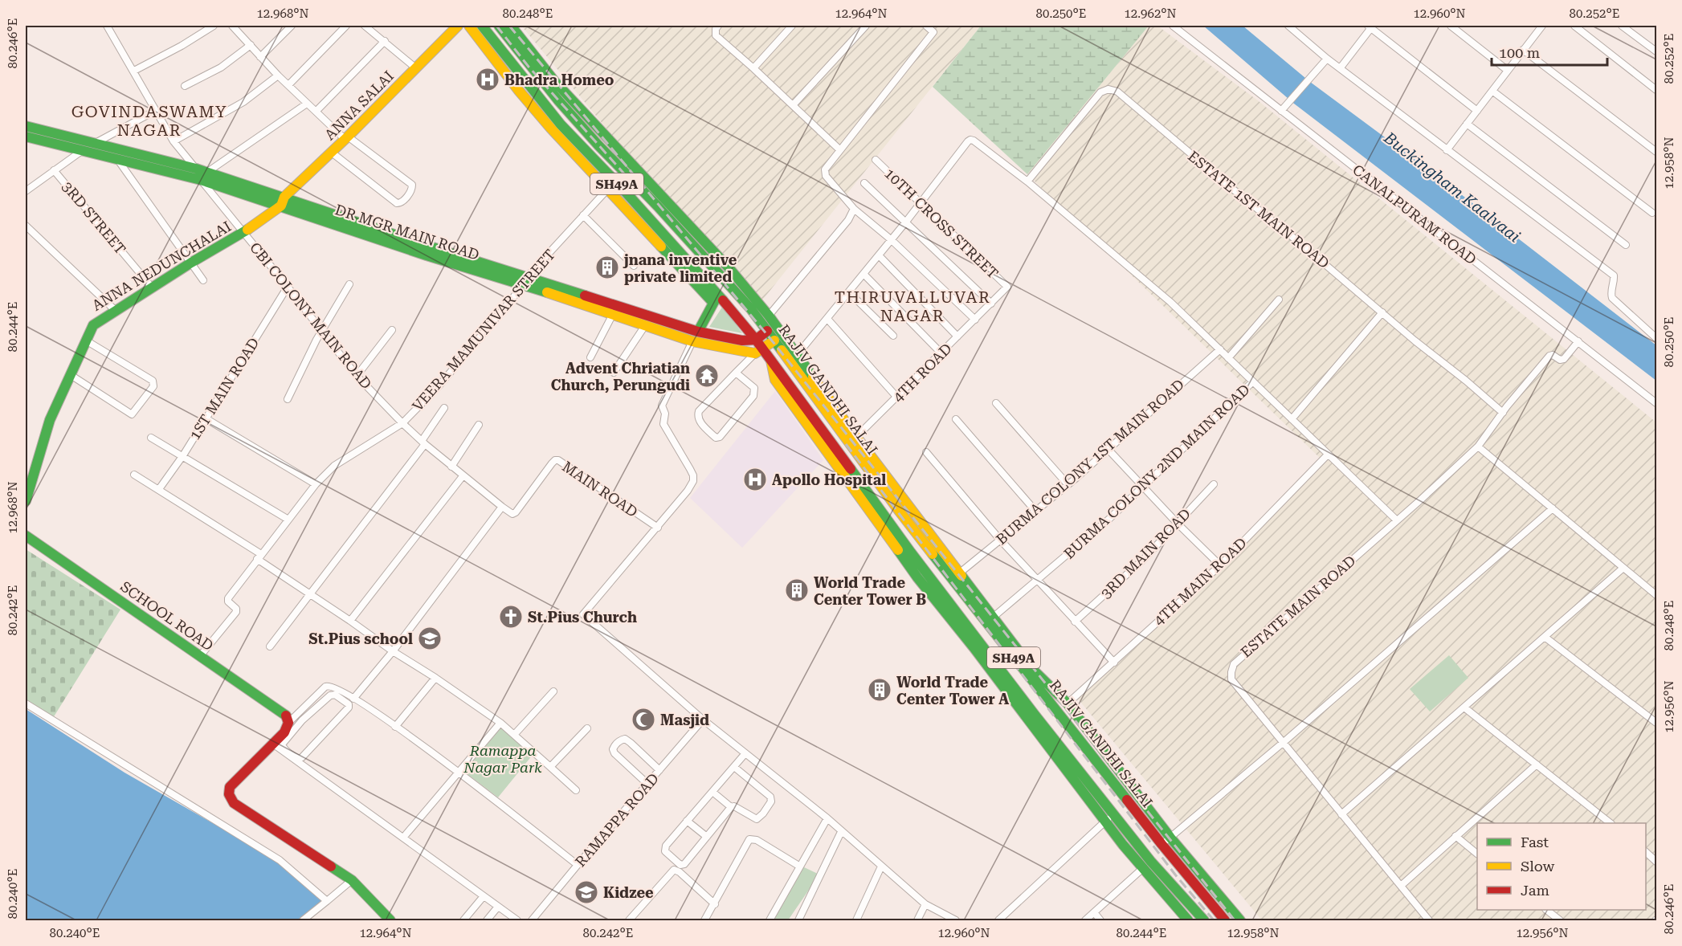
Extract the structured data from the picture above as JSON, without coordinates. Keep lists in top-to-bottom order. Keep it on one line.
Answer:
{"streets":{"main road":["ANNA SALAI","SH49A","DR MGR MAIN ROAD","ANNA NEDUNCHALAI","RAJIV GANDHI SALAI","SCHOOL ROAD"],"street":["ESTATE 1ST MAIN ROAD","CANALPURAM ROAD","3RD STREET","10TH CROSS STREET","CBI COLONY MAIN ROAD","VEERA MAMUNIVAR STREET","4TH ROAD","1ST MAIN ROAD","BURMA COLONY 1ST MAIN ROAD","BURMA COLONY 2ND MAIN ROAD","MAIN ROAD","3RD MAIN ROAD","4TH MAIN ROAD","ESTATE MAIN ROAD","RAMAPPA ROAD"]},"crossings":[["ANNA SALAI","DR MGR MAIN ROAD"],["ANNA SALAI","ANNA NEDUNCHALAI"],["ESTATE 1ST MAIN ROAD","ESTATE MAIN ROAD"],["CANALPURAM ROAD","ESTATE MAIN ROAD"],["3RD STREET","ANNA NEDUNCHALAI"],["10TH CROSS STREET","4TH ROAD"],["DR MGR MAIN ROAD","ANNA NEDUNCHALAI"],["DR MGR MAIN ROAD","CBI COLONY MAIN ROAD"],["DR MGR MAIN ROAD","VEERA MAMUNIVAR STREET"],["DR MGR MAIN ROAD","RAJIV GANDHI SALAI"],["ANNA NEDUNCHALAI","CBI COLONY MAIN ROAD"],["CBI COLONY MAIN ROAD","VEERA MAMUNIVAR STREET"],["CBI COLONY MAIN ROAD","1ST MAIN ROAD"],["CBI COLONY MAIN ROAD","MAIN ROAD"],["VEERA MAMUNIVAR STREET","SCHOOL ROAD"],["4TH ROAD","RAJIV GANDHI SALAI"]],"districts":["GOVINDASWAMY NAGAR","THIRUVALLUVAR NAGAR"],"water":["Buckingham Kaalvaai"],"parks":["Ramappa Nagar Park"],"places":{"hospital":["Bhadra Homeo","Apollo Hospital"],"building":["jnana inventive private limited","World Trade Center Tower B","World Trade Center Tower A"],"temple":["Advent Chriatian Church, Perungudi"],"church":["St.Pius Church"],"school or university":["St.Pius school","Kidzee"],"mosque":["Masjid"]},"legend":["Fast","Slow","Jam"],"scale_bar":"100 m","coordinates":["12.968°N","80.248°E","12.964°N","80.250°E","12.962°N","12.960°N","80.252°E","80.246°E","12.958°N","80.244°E","80.242°E","12.956°N","80.240°E"]}
